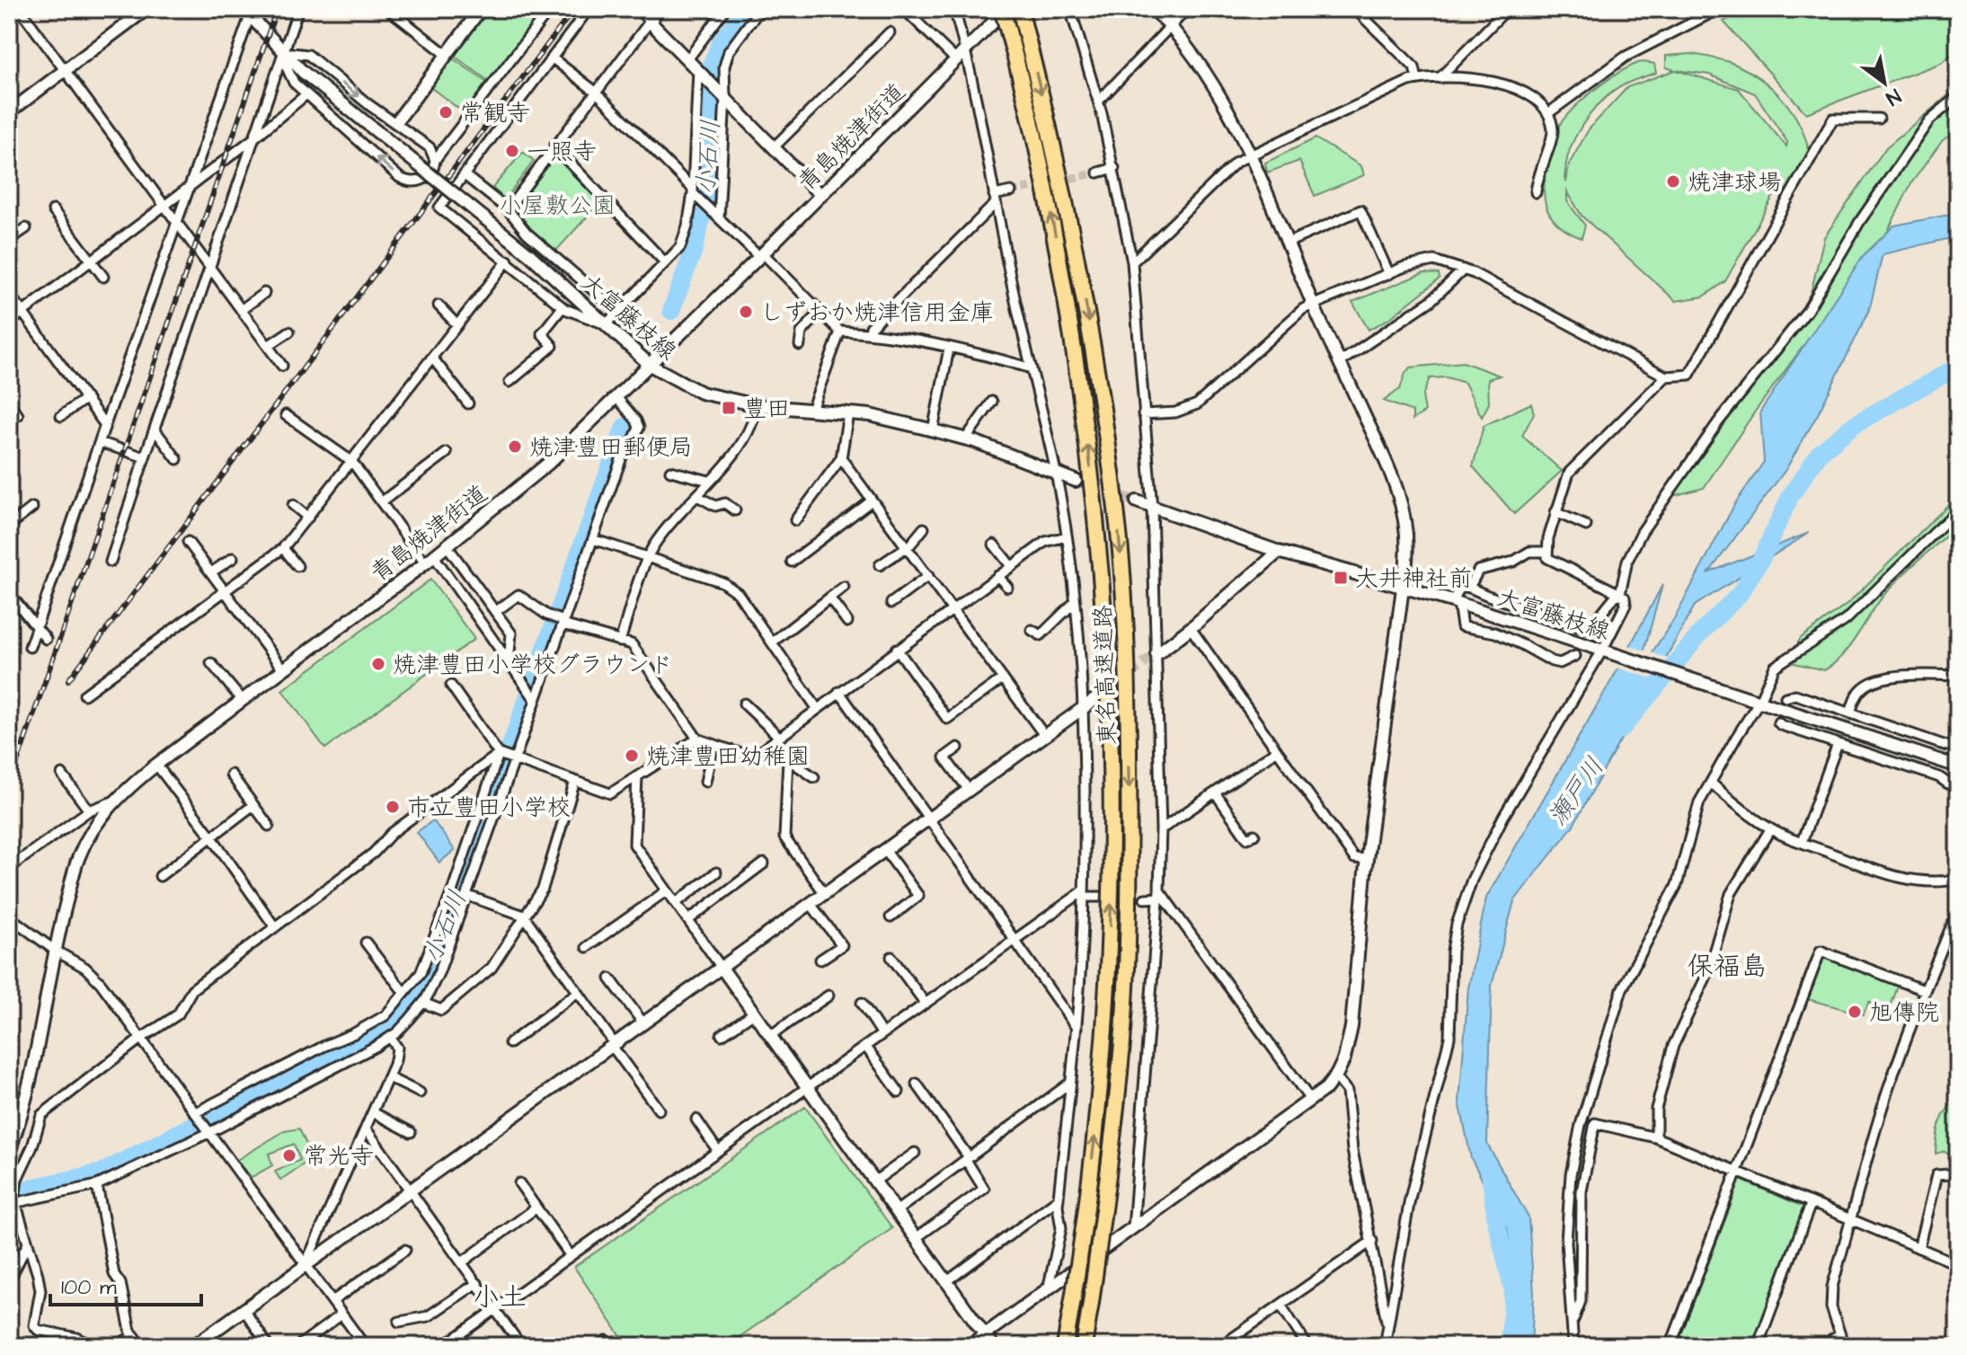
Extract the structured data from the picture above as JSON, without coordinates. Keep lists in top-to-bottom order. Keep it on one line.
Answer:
{"streets":{"highway":["東名高速道路"],"street":["青島焼津街道","大富藤枝線"]},"crossings":[["青島焼津街道","大富藤枝線"],["青島焼津街道","東名高速道路"]],"districts":["保福島","小土"],"water":["小石川","瀬戸川"],"parks":["小屋敷公園"],"places":{"other":["常観寺","一照寺","焼津球場","しずおか焼津信用金庫","焼津豊田郵便局","焼津豊田小学校グラウンド","焼津豊田幼稚園","市立豊田小学校","旭傳院","常光寺"],"transit":["豊田","大井神社前"]},"scale_bar":"100 m","north":"bottom right"}
